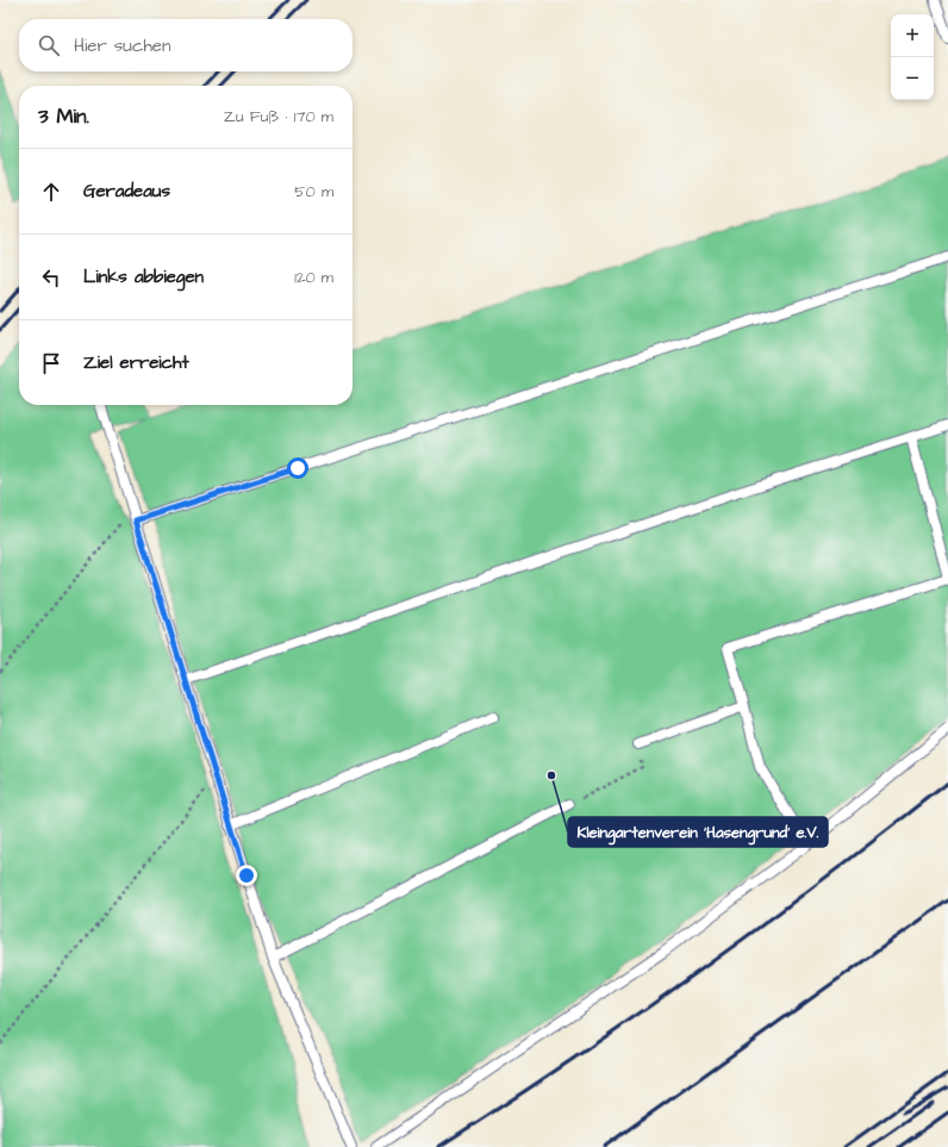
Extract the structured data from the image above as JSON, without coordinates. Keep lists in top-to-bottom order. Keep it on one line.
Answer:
{"places":["Kleingartenverein 'Hasengrund' e.V."],"page":{"map_buttons":["+","−"],"search":"Hier suchen","heading":["3 Min.","Zu Fuß · 170 m"],"list":[["Geradeaus","50 m"],["Links abbiegen","120 m"],"Ziel erreicht"]}}
